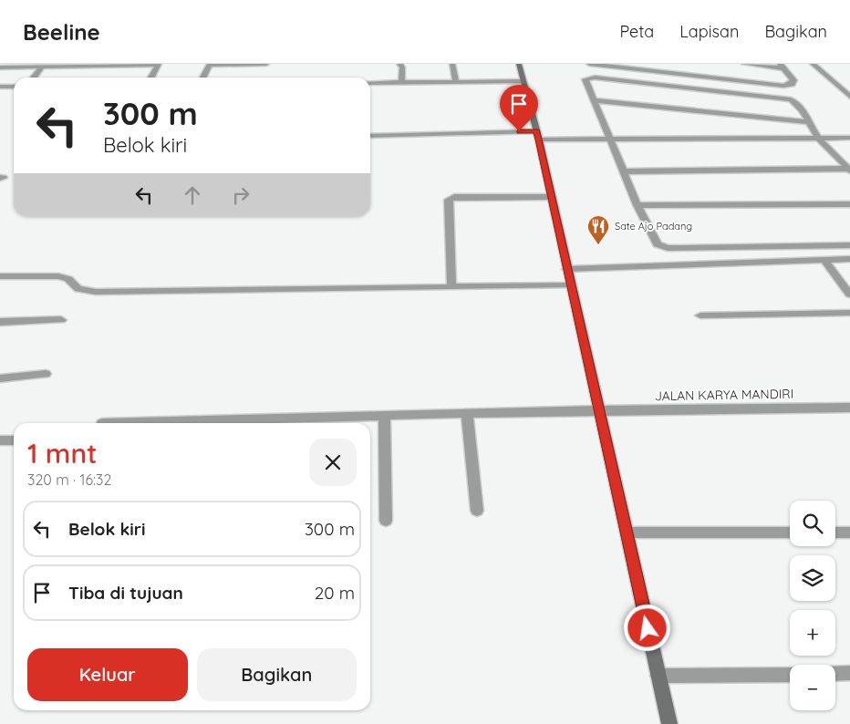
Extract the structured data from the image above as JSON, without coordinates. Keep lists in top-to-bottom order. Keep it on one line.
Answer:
{"streets":{"street":["JALAN KARYA MANDIRI"]},"places":{"restaurant":["Sate Ajo Padang"]},"page":{"header":"Beeline","nav":["Peta","Lapisan","Bagikan"],"turn":["300 m","Belok kiri"],"heading":["1 mnt","320 m · 16:32"],"map_buttons":["+","−"],"list":[{"name":"Belok kiri","value":"300 m"},{"name":"Tiba di tujuan","value":"20 m"}],"buttons":["Keluar","Bagikan"]}}
